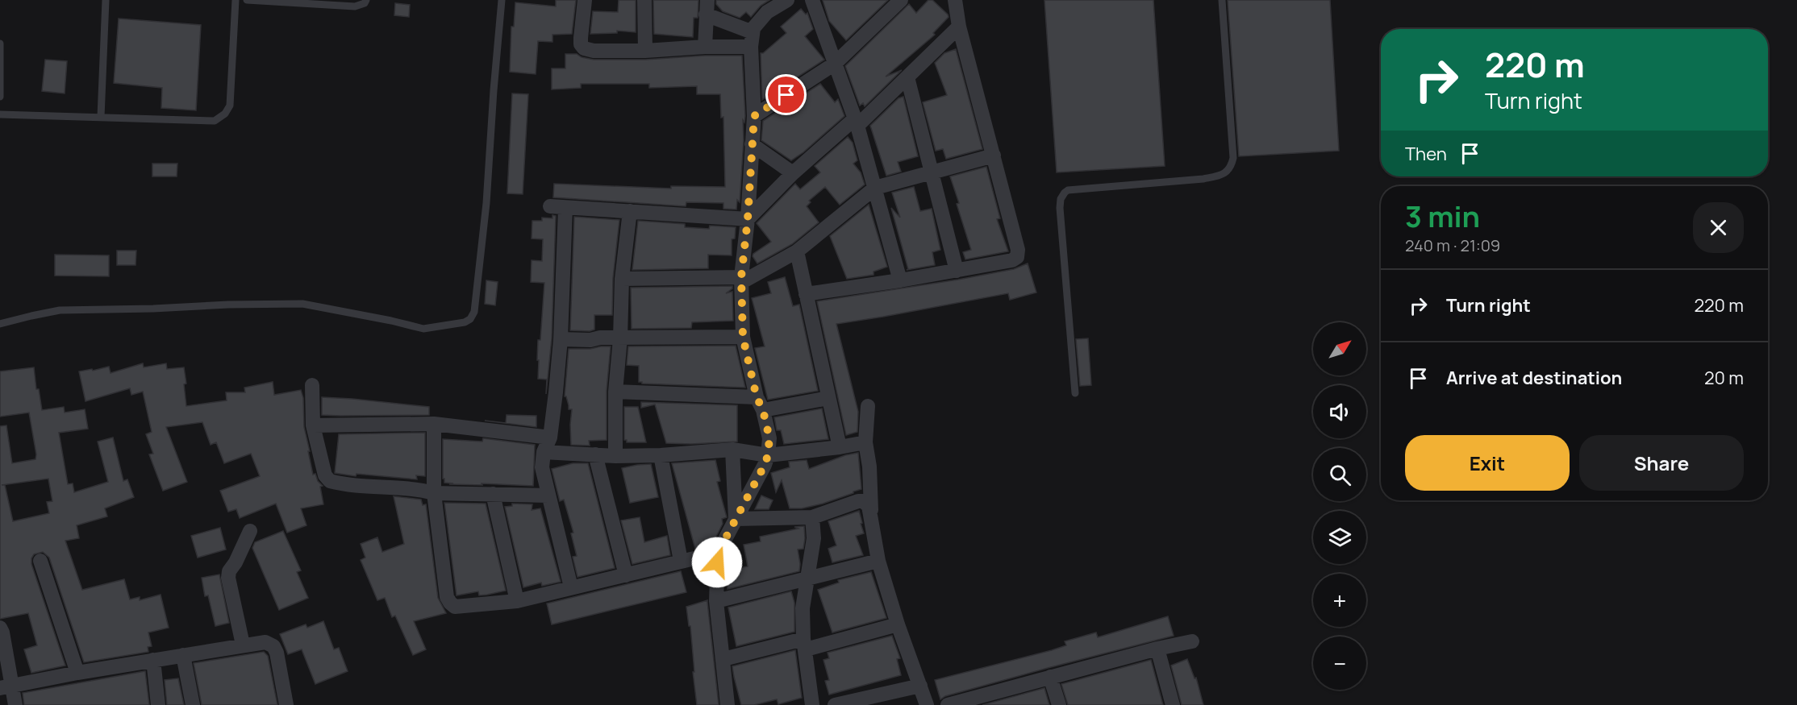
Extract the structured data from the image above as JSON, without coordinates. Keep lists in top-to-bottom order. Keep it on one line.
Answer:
{"north":"top right","page":{"turn":["220 m","Turn right"],"then":"Then","heading":["3 min","240 m · 21:09"],"list":[{"name":"Turn right","value":"220 m"},{"name":"Arrive at destination","value":"20 m"}],"map_buttons":["+","−"],"buttons":["Exit","Share"]}}
